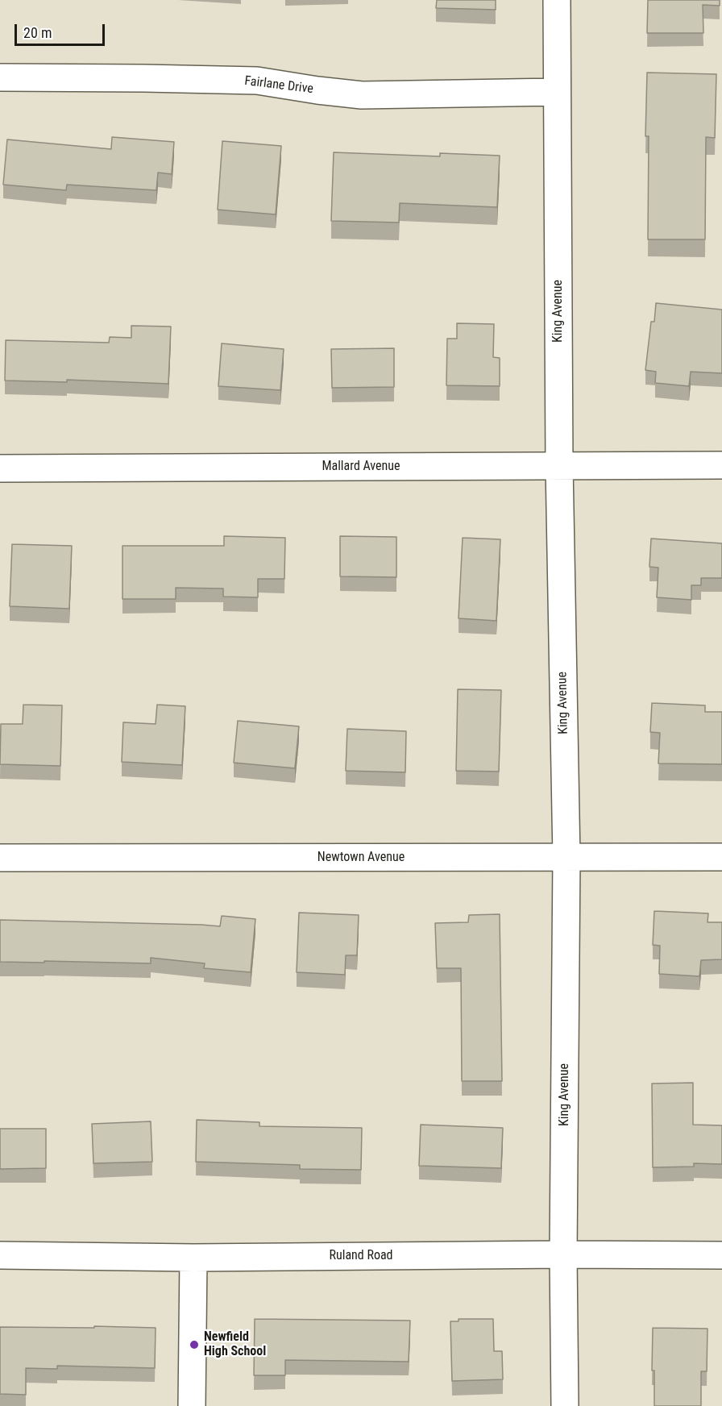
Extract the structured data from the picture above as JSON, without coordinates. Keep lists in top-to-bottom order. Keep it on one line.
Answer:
{"streets":{"street":["Fairlane Drive","King Avenue","Mallard Avenue","Newtown Avenue","Ruland Road"]},"crossings":[["Fairlane Drive","King Avenue"],["King Avenue","Mallard Avenue"],["King Avenue","Newtown Avenue"],["King Avenue","Ruland Road"]],"places":["Newfield High School"],"scale_bar":"20 m"}
